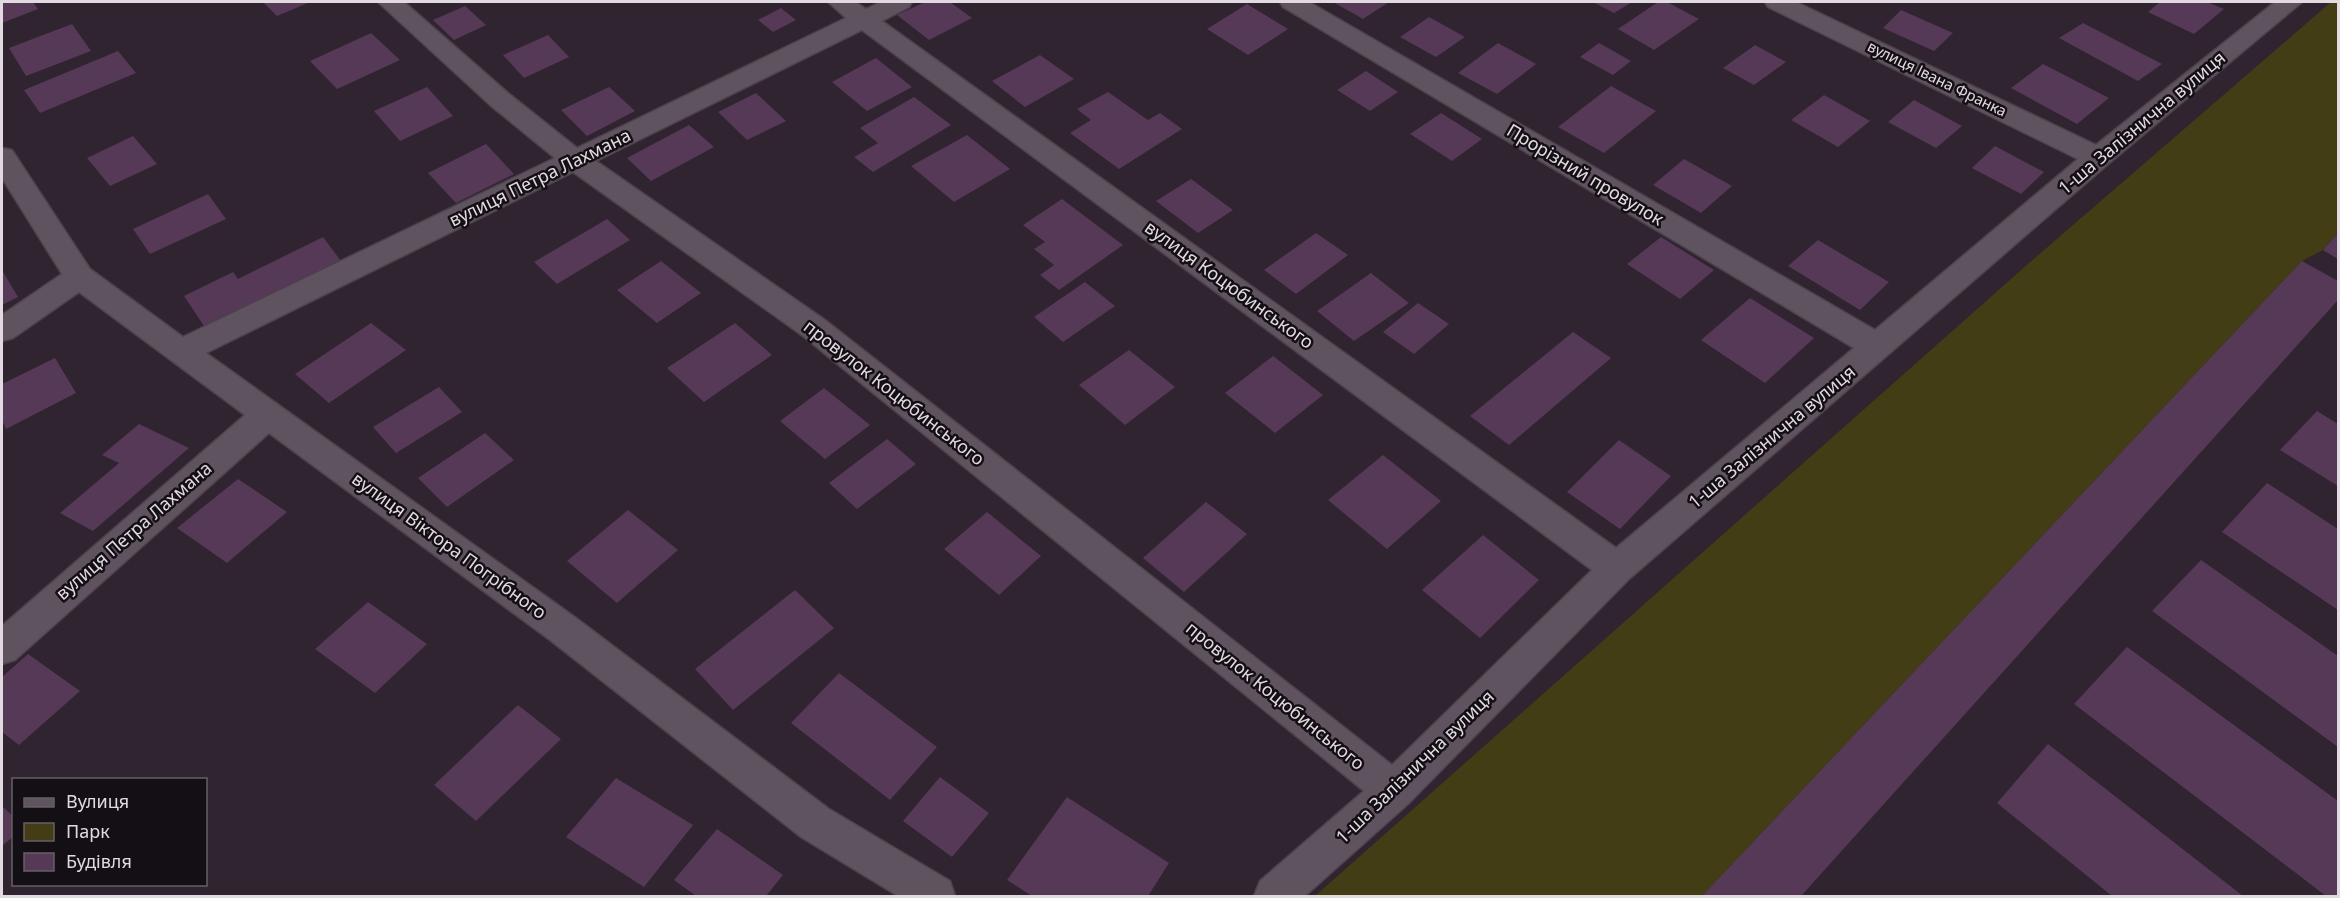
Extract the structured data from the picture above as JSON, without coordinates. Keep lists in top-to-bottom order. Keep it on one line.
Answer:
{"streets":{"street":["вулиця Івана Франка","1-ша Залізнична вулиця","Прорізний провулок","вулиця Петра Лахмана","вулиця Коцюбинського","провулок Коцюбинського","вулиця Віктора Погрібного"]},"crossings":[["вулиця Івана Франка","1-ша Залізнична вулиця"],["1-ша Залізнична вулиця","Прорізний провулок"],["1-ша Залізнична вулиця","вулиця Коцюбинського"],["1-ша Залізнична вулиця","провулок Коцюбинського"],["вулиця Петра Лахмана","вулиця Коцюбинського"],["вулиця Петра Лахмана","провулок Коцюбинського"],["вулиця Петра Лахмана","вулиця Віктора Погрібного"]],"legend":["Вулиця","Парк","Будівля"]}
